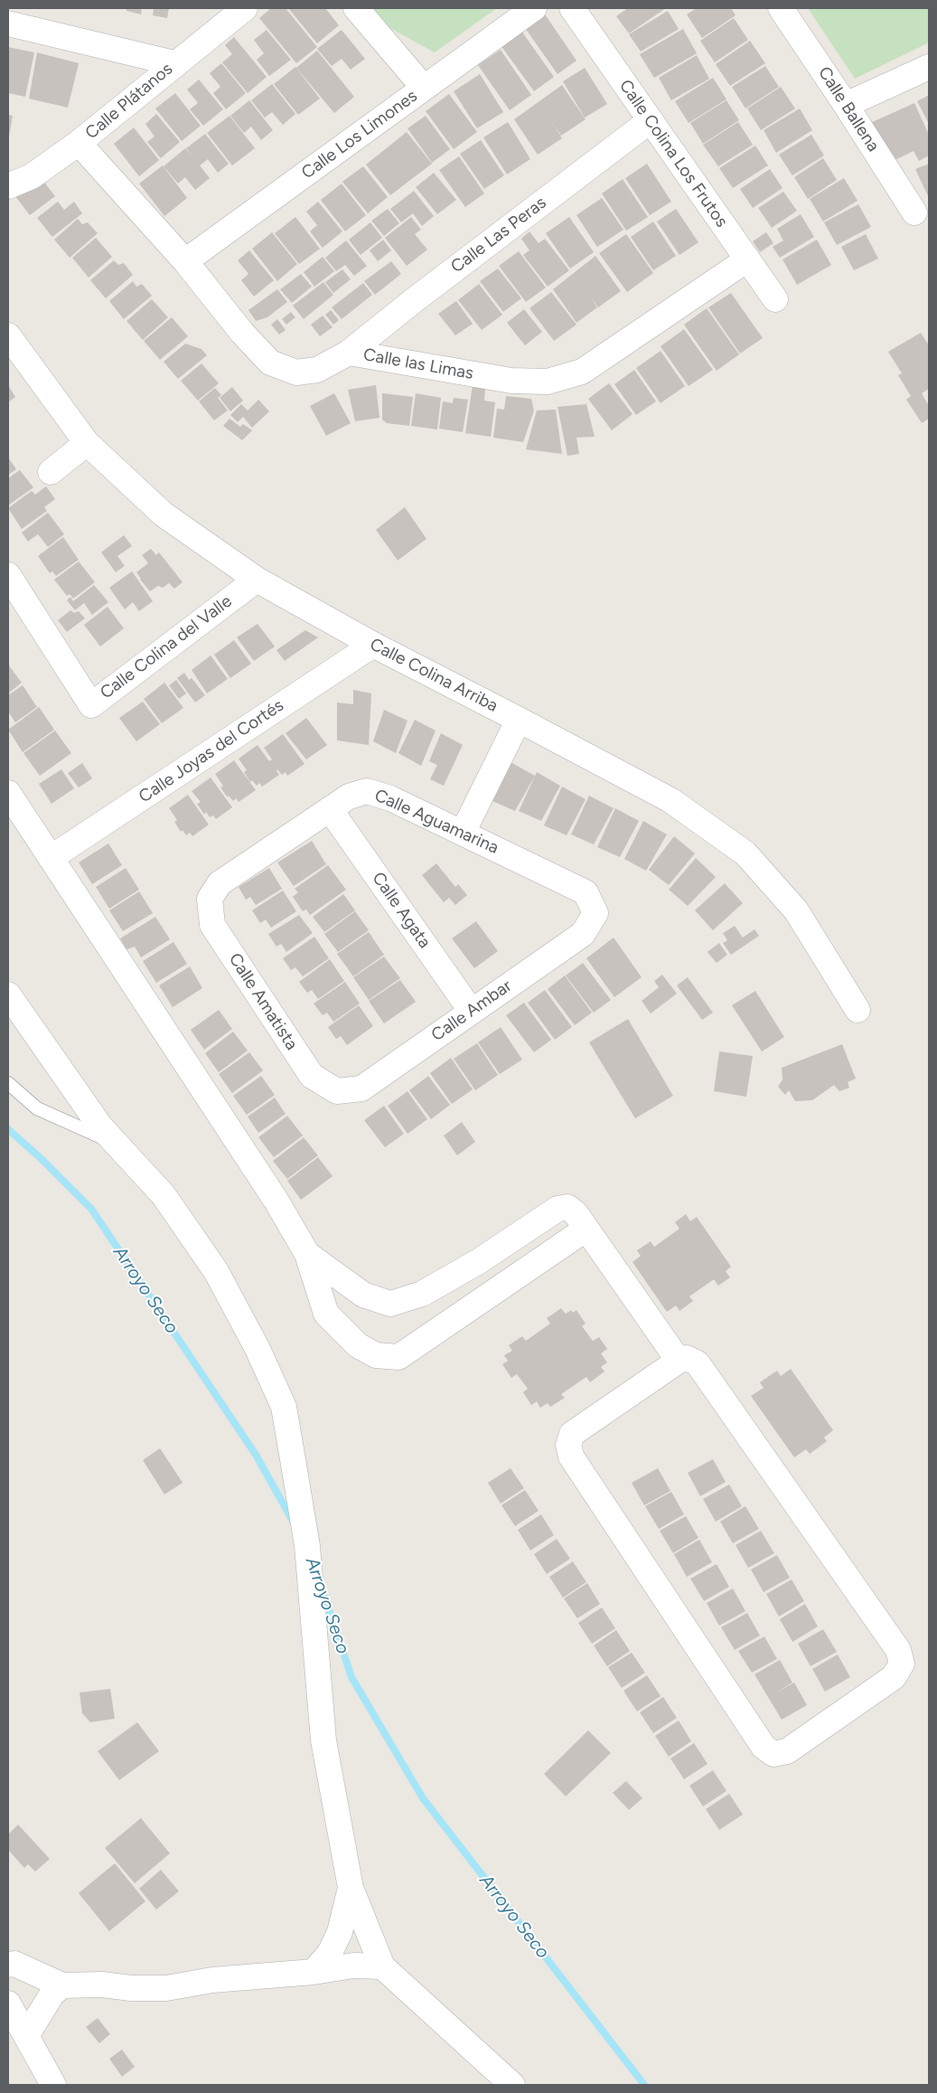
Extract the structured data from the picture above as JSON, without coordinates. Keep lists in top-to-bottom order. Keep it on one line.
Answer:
{"streets":{"street":["Calle Plátanos","Calle Ballena","Calle Los Limones","Calle Colina Los Frutos","Calle Las Peras","Calle las Limas","Calle Colina del Valle","Calle Colina Arriba","Calle Joyas del Cortés","Calle Aguamarina","Calle Agata","Calle Amatista","Calle Ambar"]},"crossings":[["Calle Plátanos","Calle las Limas"],["Calle Los Limones","Calle las Limas"],["Calle Colina Los Frutos","Calle Las Peras"],["Calle Colina Los Frutos","Calle las Limas"],["Calle Las Peras","Calle las Limas"],["Calle Colina del Valle","Calle Colina Arriba"],["Calle Colina Arriba","Calle Joyas del Cortés"],["Calle Aguamarina","Calle Agata"],["Calle Aguamarina","Calle Amatista"],["Calle Aguamarina","Calle Ambar"],["Calle Agata","Calle Ambar"],["Calle Amatista","Calle Ambar"]],"water":["Arroyo Seco"]}
